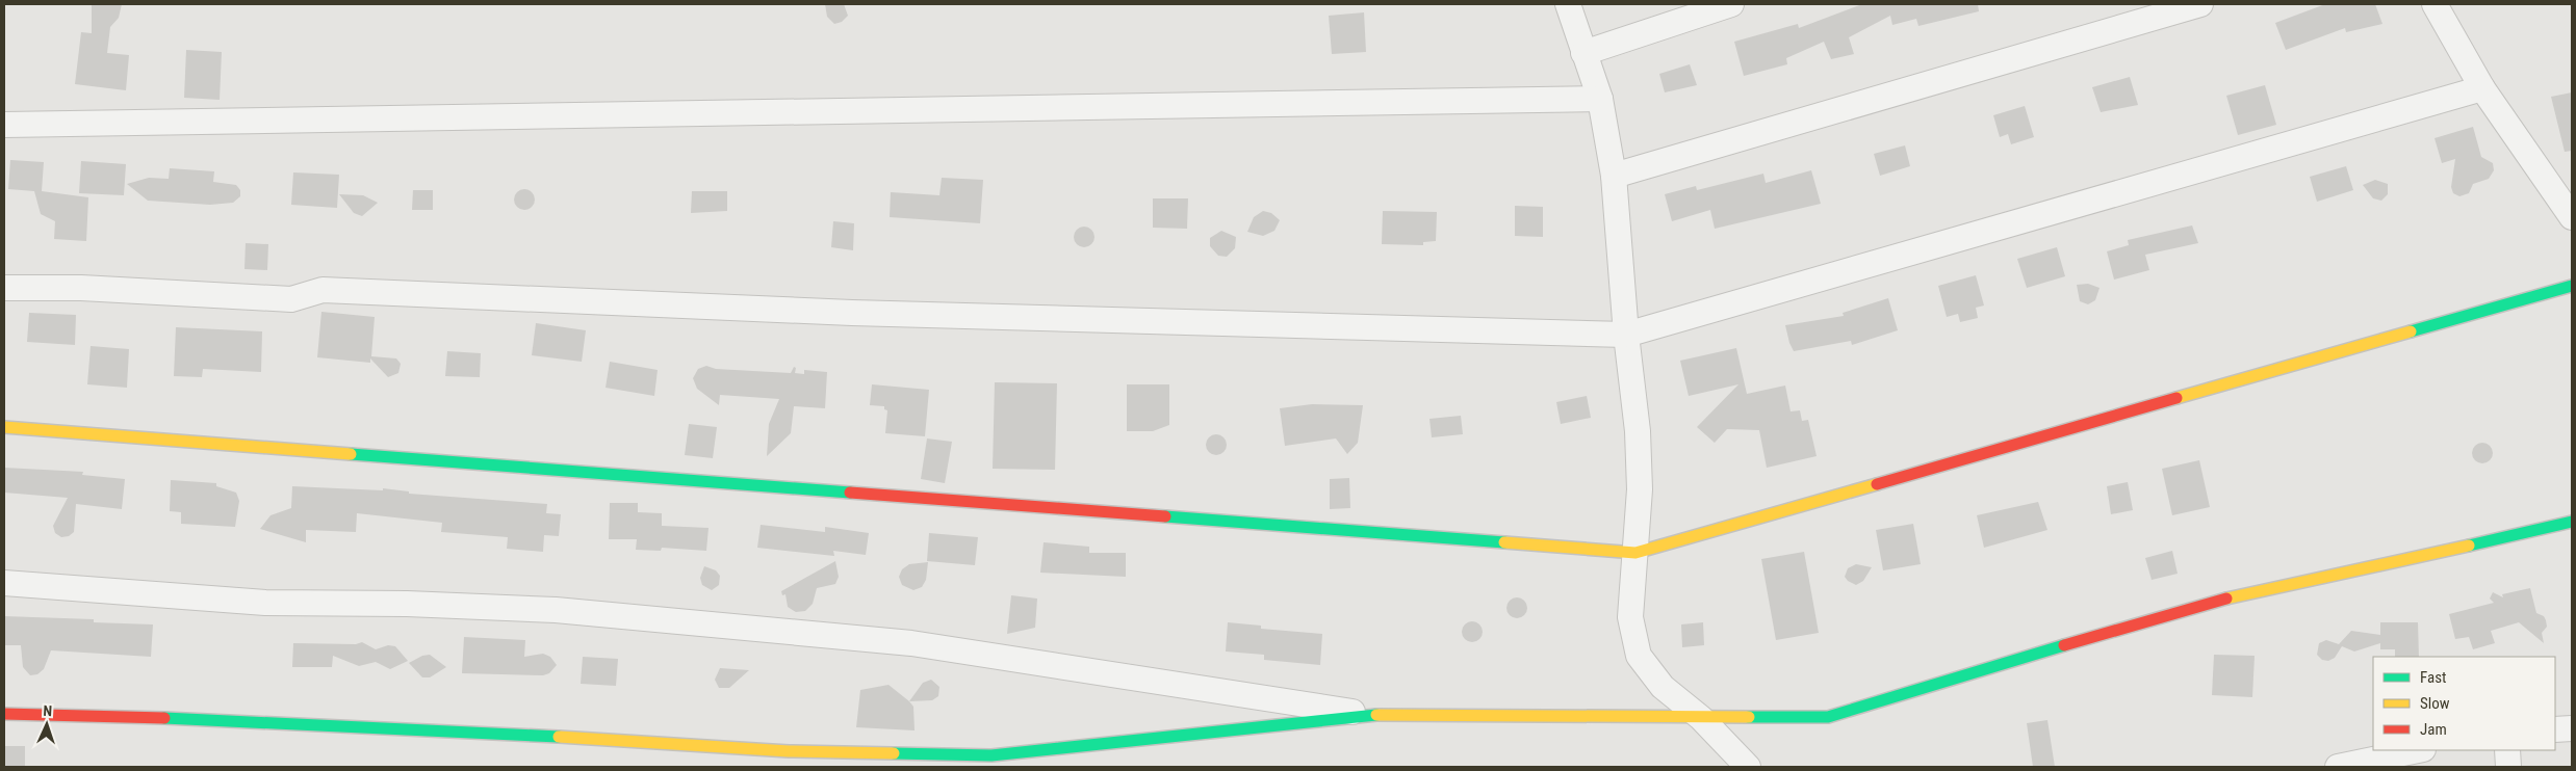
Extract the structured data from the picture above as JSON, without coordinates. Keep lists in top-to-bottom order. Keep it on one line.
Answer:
{"legend":["Fast","Slow","Jam"],"north":"top"}
